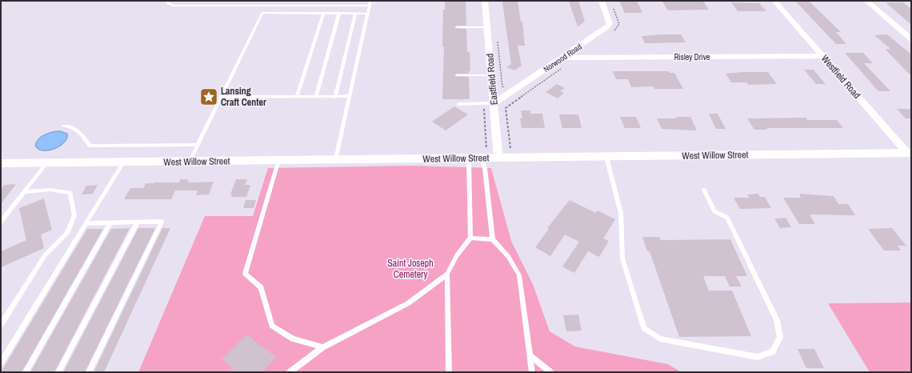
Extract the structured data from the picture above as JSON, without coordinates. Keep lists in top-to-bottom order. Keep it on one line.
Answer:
{"streets":{"street":["Risley Drive","Norwood Road","Westfield Road","Eastfield Road","West Willow Street"]},"crossings":[["Risley Drive","Norwood Road"],["Risley Drive","Westfield Road"],["Norwood Road","Eastfield Road"],["Westfield Road","West Willow Street"],["Eastfield Road","West Willow Street"]],"parks":["Saint Joseph Cemetery"],"places":{"place":["Lansing Craft Center"]}}
